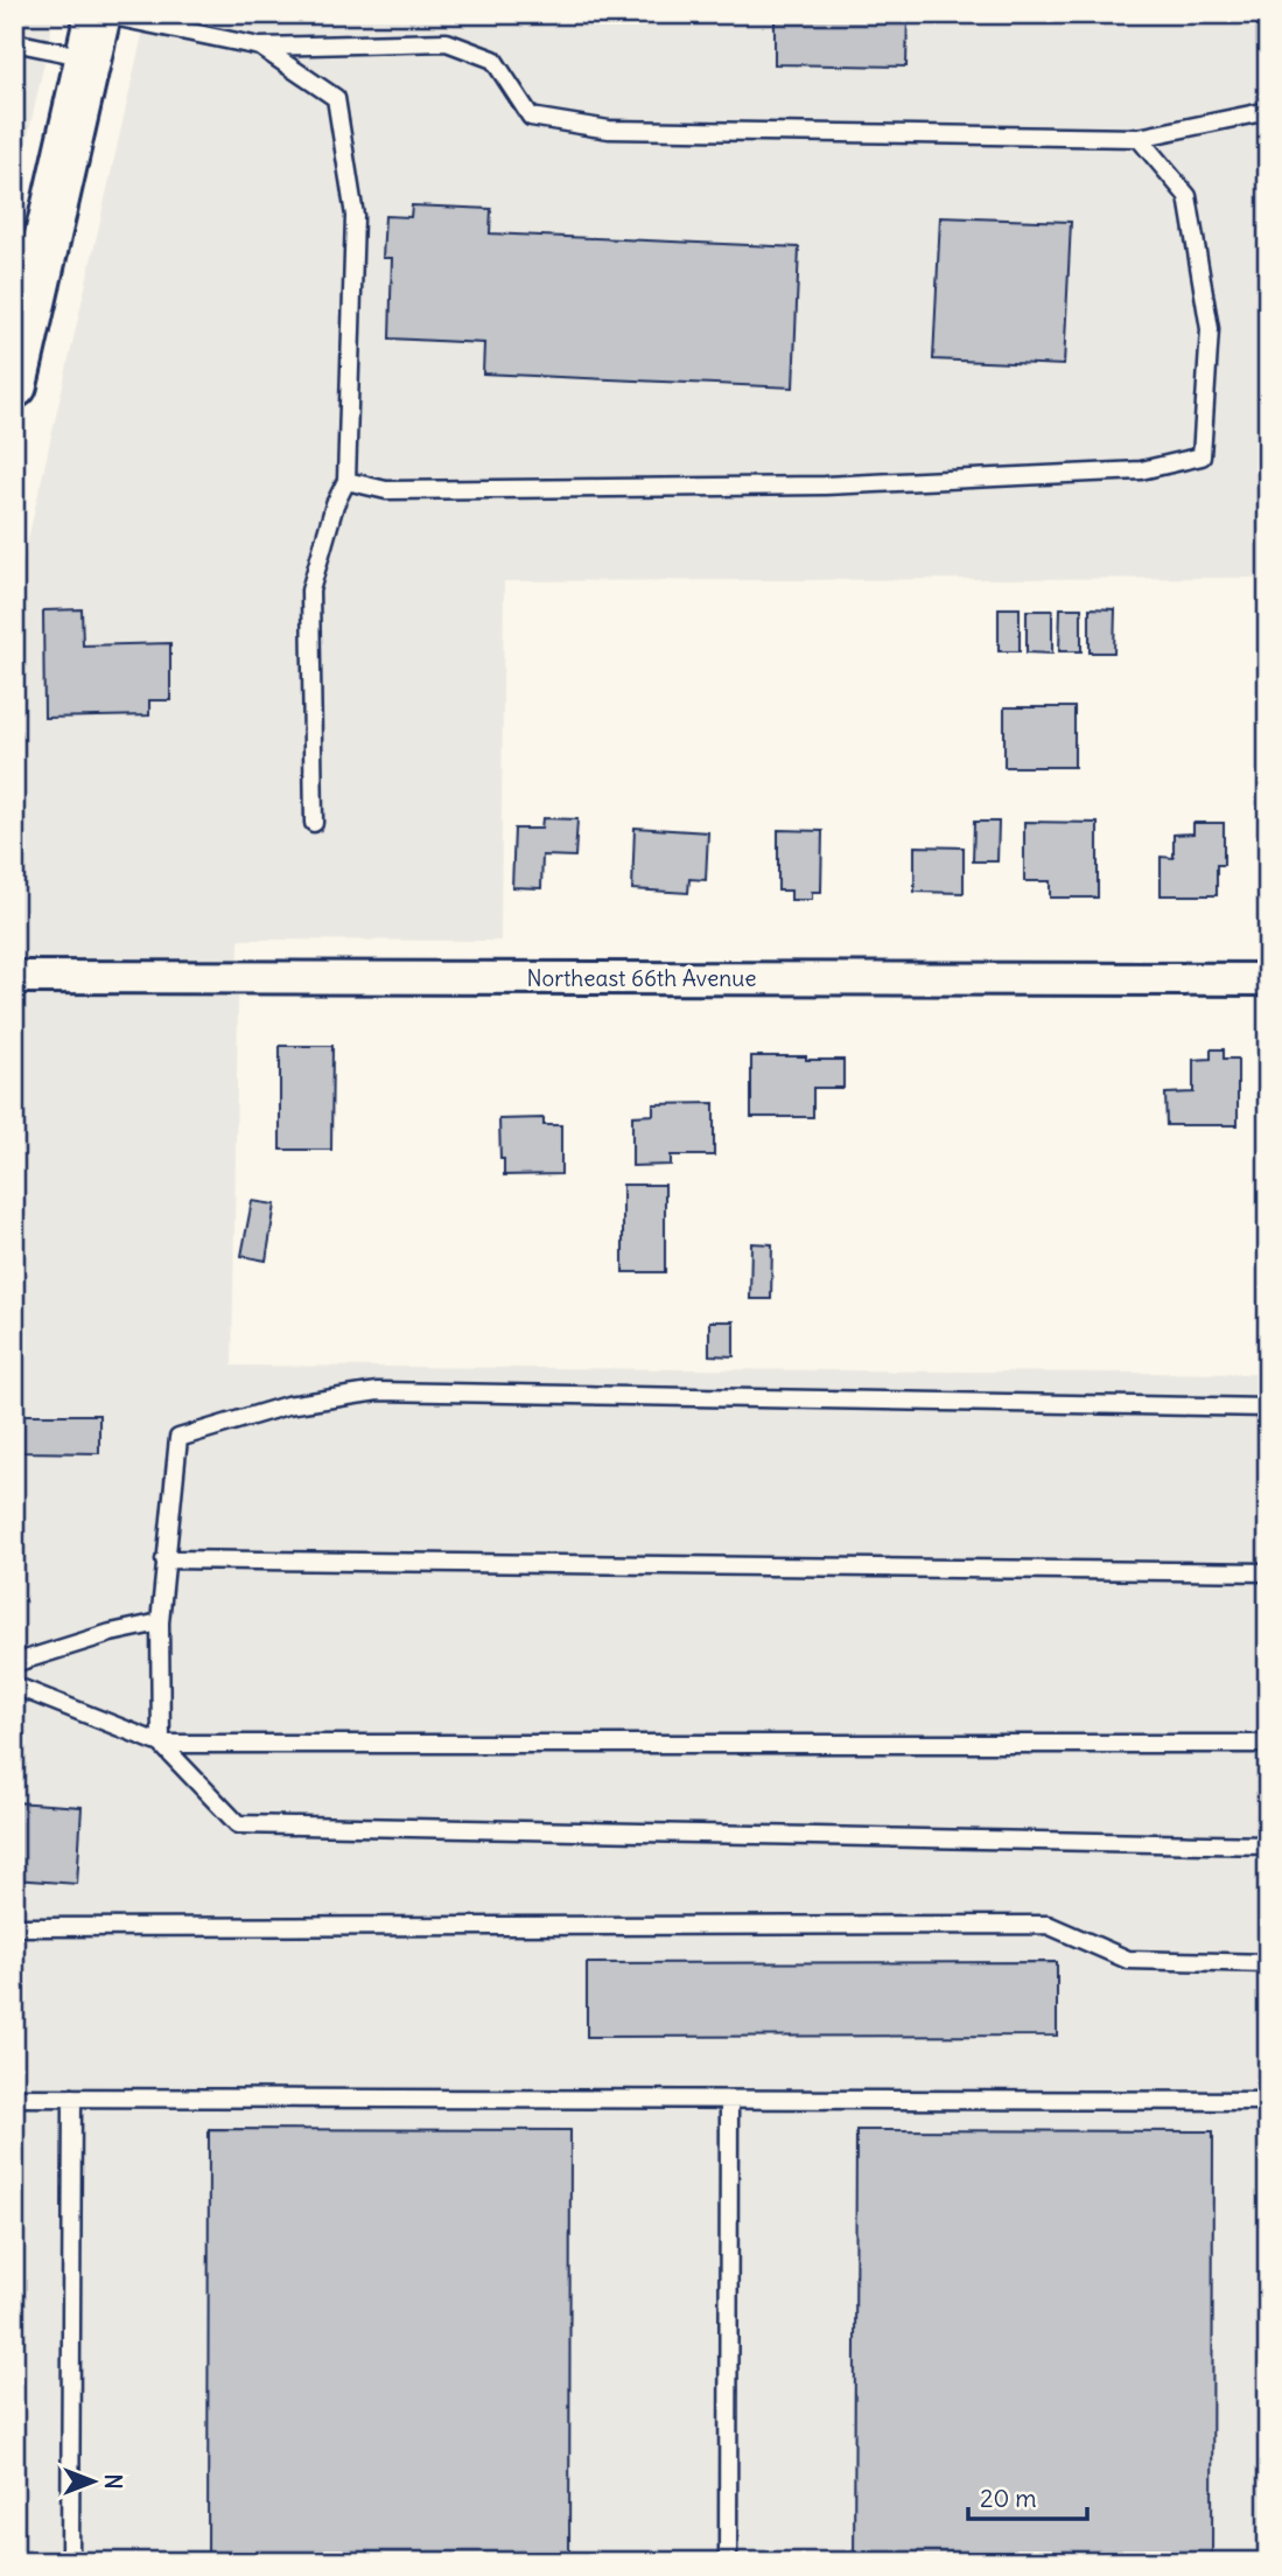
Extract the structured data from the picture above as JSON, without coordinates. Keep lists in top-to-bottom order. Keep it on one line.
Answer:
{"streets":{"street":["Northeast 66th Avenue"]},"scale_bar":"20 m","north":"right"}
